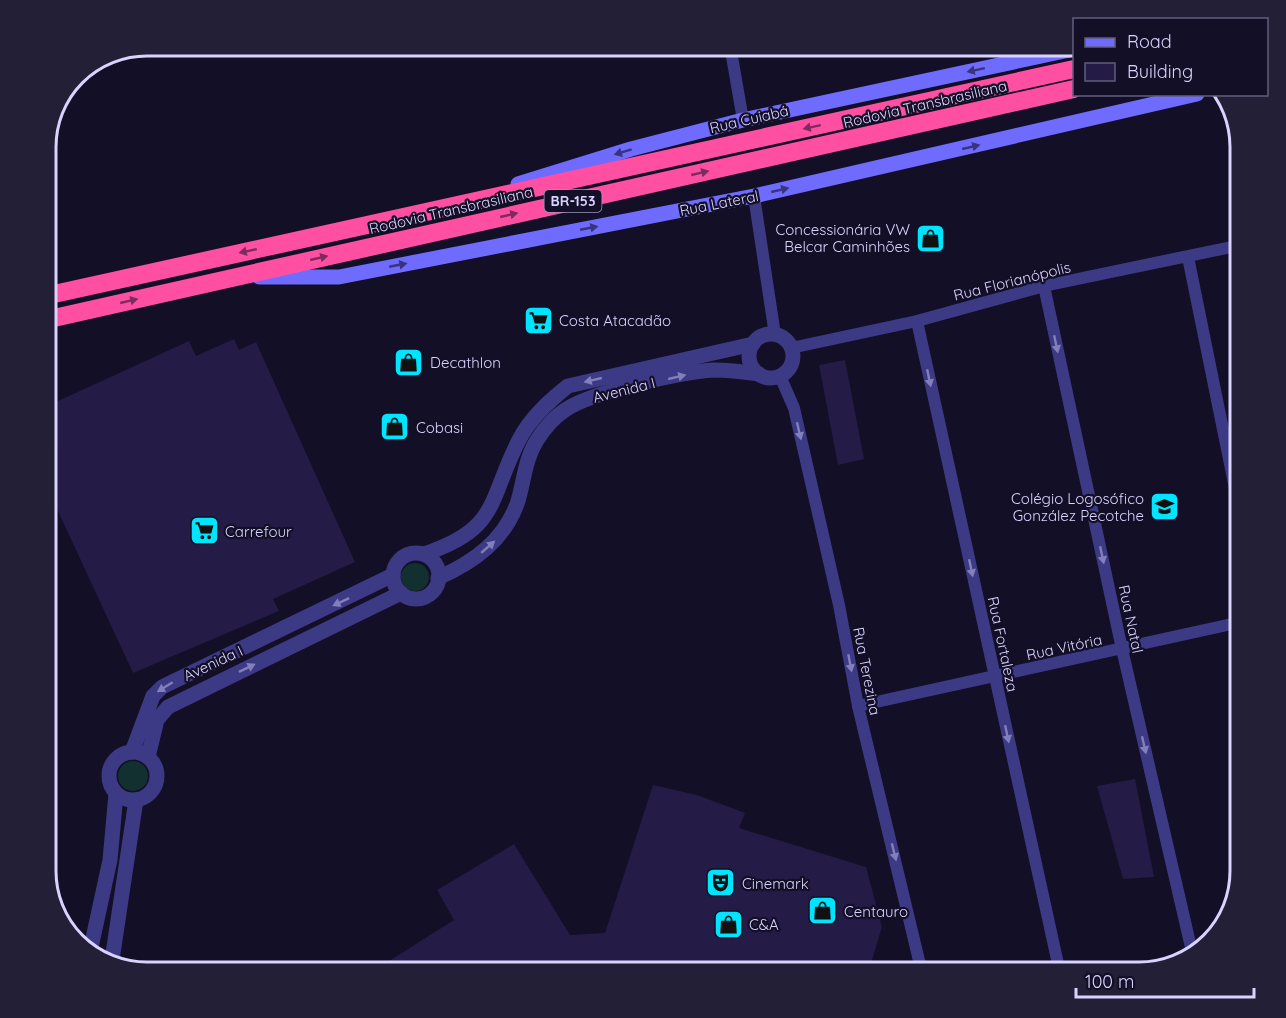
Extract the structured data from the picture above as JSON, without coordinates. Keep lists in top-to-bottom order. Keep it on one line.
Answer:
{"streets":{"highway":["Rodovia Transbrasiliana","BR-153"],"main road":["Rua Cuiabá","Rua Lateral"],"street":["Rua Florianópolis","Avenida I","Rua Natal","Rua Fortaleza","Rua Vitória","Rua Terezina"]},"crossings":[["Rodovia Transbrasiliana","Rua Cuiabá"],["Rodovia Transbrasiliana","Rua Lateral"],["Rua Florianópolis","Avenida I"],["Rua Florianópolis","Rua Natal"],["Rua Florianópolis","Rua Fortaleza"],["Rua Florianópolis","Rua Terezina"],["Avenida I","Rua Terezina"],["Rua Natal","Rua Vitória"],["Rua Fortaleza","Rua Vitória"],["Rua Vitória","Rua Terezina"]],"one_way":["Rua Cuiabá","Rua Lateral","Rua Natal","Rua Fortaleza","Rua Terezina"],"places":{"shop":["Concessionária VW Belcar Caminhões","Decathlon","Cobasi","Centauro","C&A"],"supermarket":["Costa Atacadão","Carrefour"],"school or university":["Colégio Logosófico González Pecotche"],"theatre":["Cinemark"]},"legend":["Road","Building"],"scale_bar":"100 m"}
